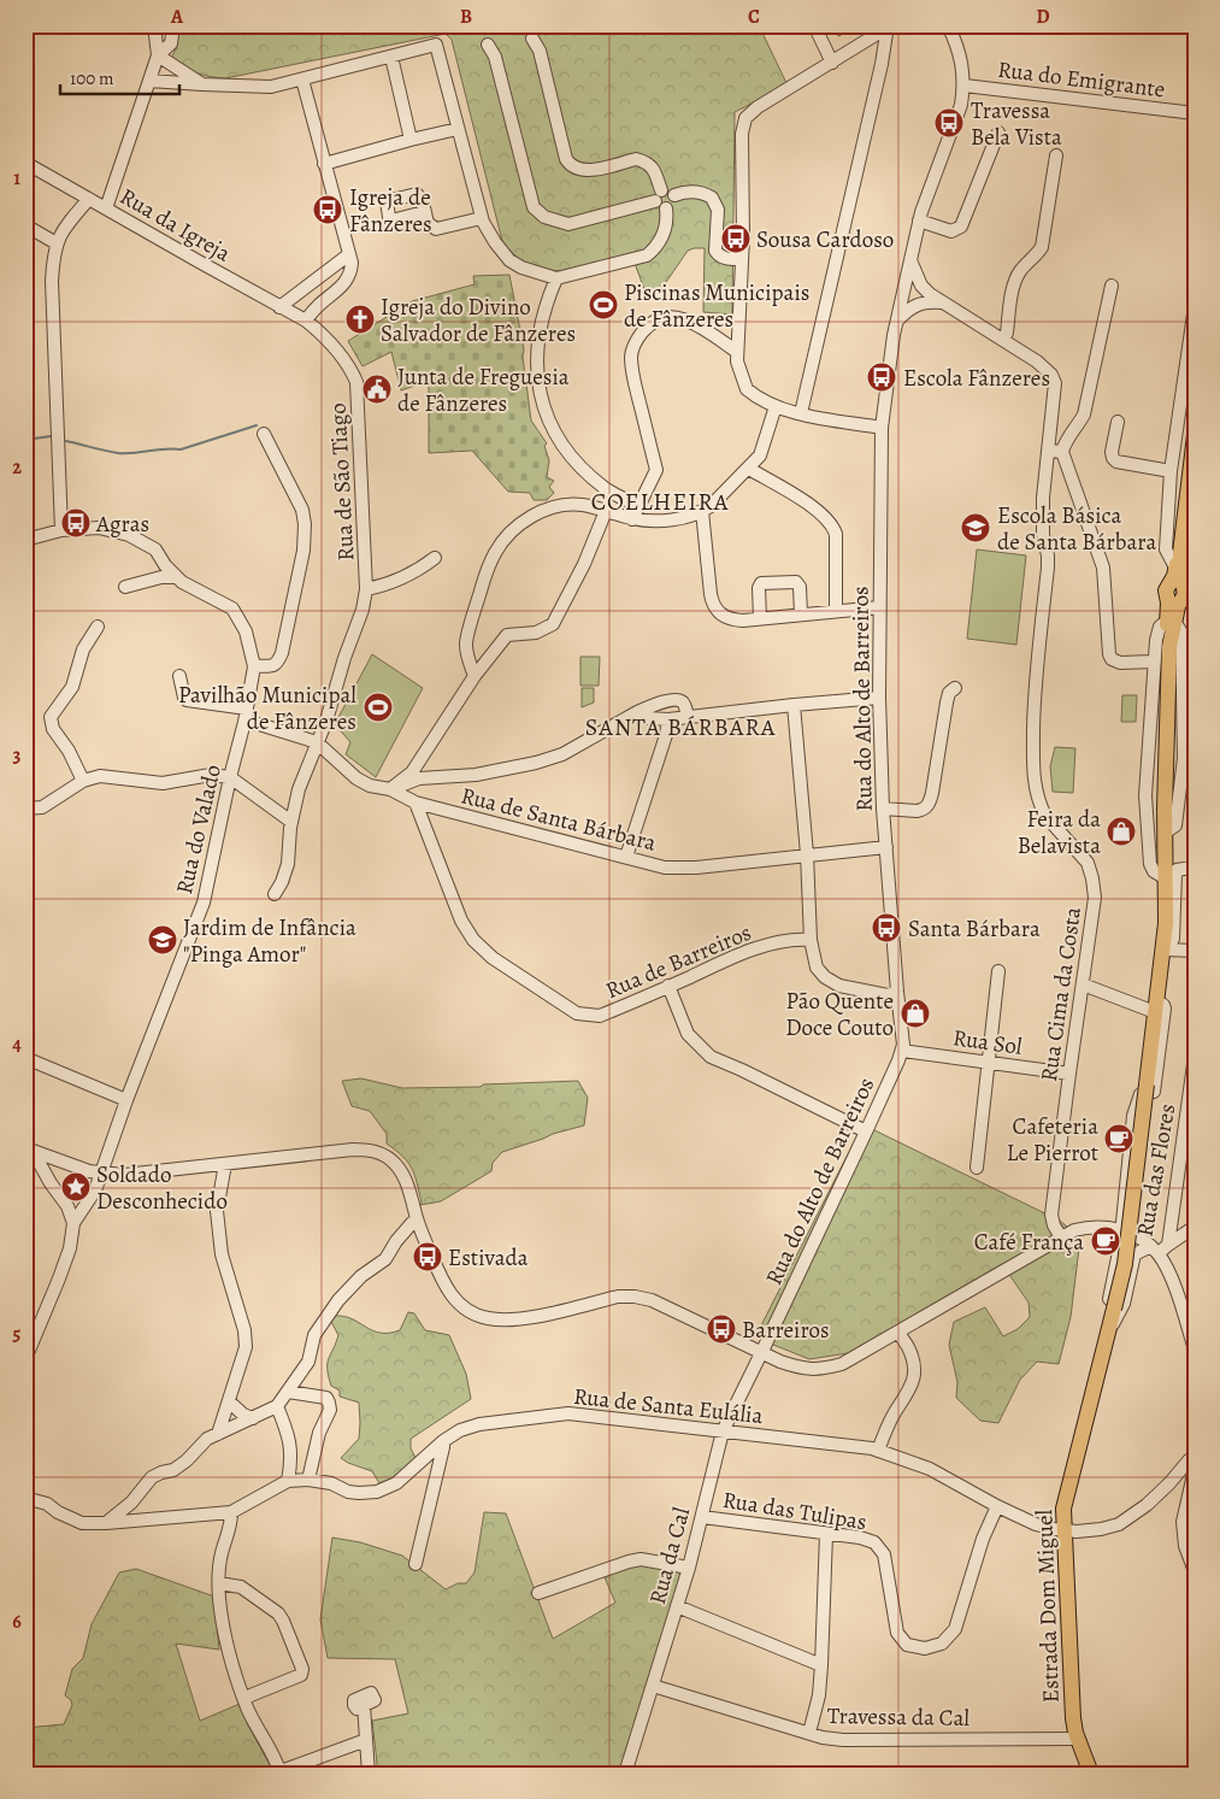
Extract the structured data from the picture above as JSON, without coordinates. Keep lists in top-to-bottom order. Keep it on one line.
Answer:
{"streets":{"main road":["Estrada Dom Miguel"],"street":["Rua do Emigrante","Rua da Igreja","Rua de São Tiago","Rua do Alto de Barreiros","Rua de Santa Bárbara","Rua do Valado","Rua de Barreiros","Rua Cima da Costa","Rua Sol","Rua das Flores","Rua de Santa Eulália","Rua das Tulipas","Rua da Cal","Travessa da Cal"]},"crossings":[["Rua do Emigrante","Rua do Alto de Barreiros"],["Rua da Igreja","Rua de São Tiago"],["Rua de São Tiago","Rua de Santa Bárbara"],["Rua do Alto de Barreiros","Rua de Santa Bárbara"],["Rua do Alto de Barreiros","Rua Sol"],["Rua do Alto de Barreiros","Rua da Cal"],["Rua de Santa Bárbara","Rua do Valado"],["Rua de Santa Bárbara","Rua de Barreiros"],["Rua Cima da Costa","Rua Sol"],["Rua de Santa Eulália","Rua das Tulipas"],["Rua de Santa Eulália","Rua da Cal"],["Rua de Santa Eulália","Estrada Dom Miguel"],["Rua das Tulipas","Rua da Cal"],["Rua da Cal","Travessa da Cal"],["Estrada Dom Miguel","Travessa da Cal"]],"districts":["COELHEIRA","SANTA BÁRBARA"],"places":{"bus stop":["Travessa Bela Vista","Igreja de Fânzeres","Sousa Cardoso","Escola Fânzeres","Agras","Santa Bárbara","Estivada","Barreiros"],"sports":["Piscinas Municipais de Fânzeres","Pavilhão Municipal de Fânzeres"],"church":["Igreja do Divino Salvador de Fânzeres"],"public building":["Junta de Freguesia de Fânzeres"],"school or university":["Escola Básica de Santa Bárbara","Jardim de Infância \"Pinga Amor\""],"shop":["Feira da Belavista","Pão Quente Doce Couto"],"cafe":["Cafeteria Le Pierrot","Café França"],"place":["Soldado Desconhecido"]},"scale_bar":"100 m","grid":{"columns":["A","B","C","D"],"rows":["1","2","3","4","5","6"]}}
